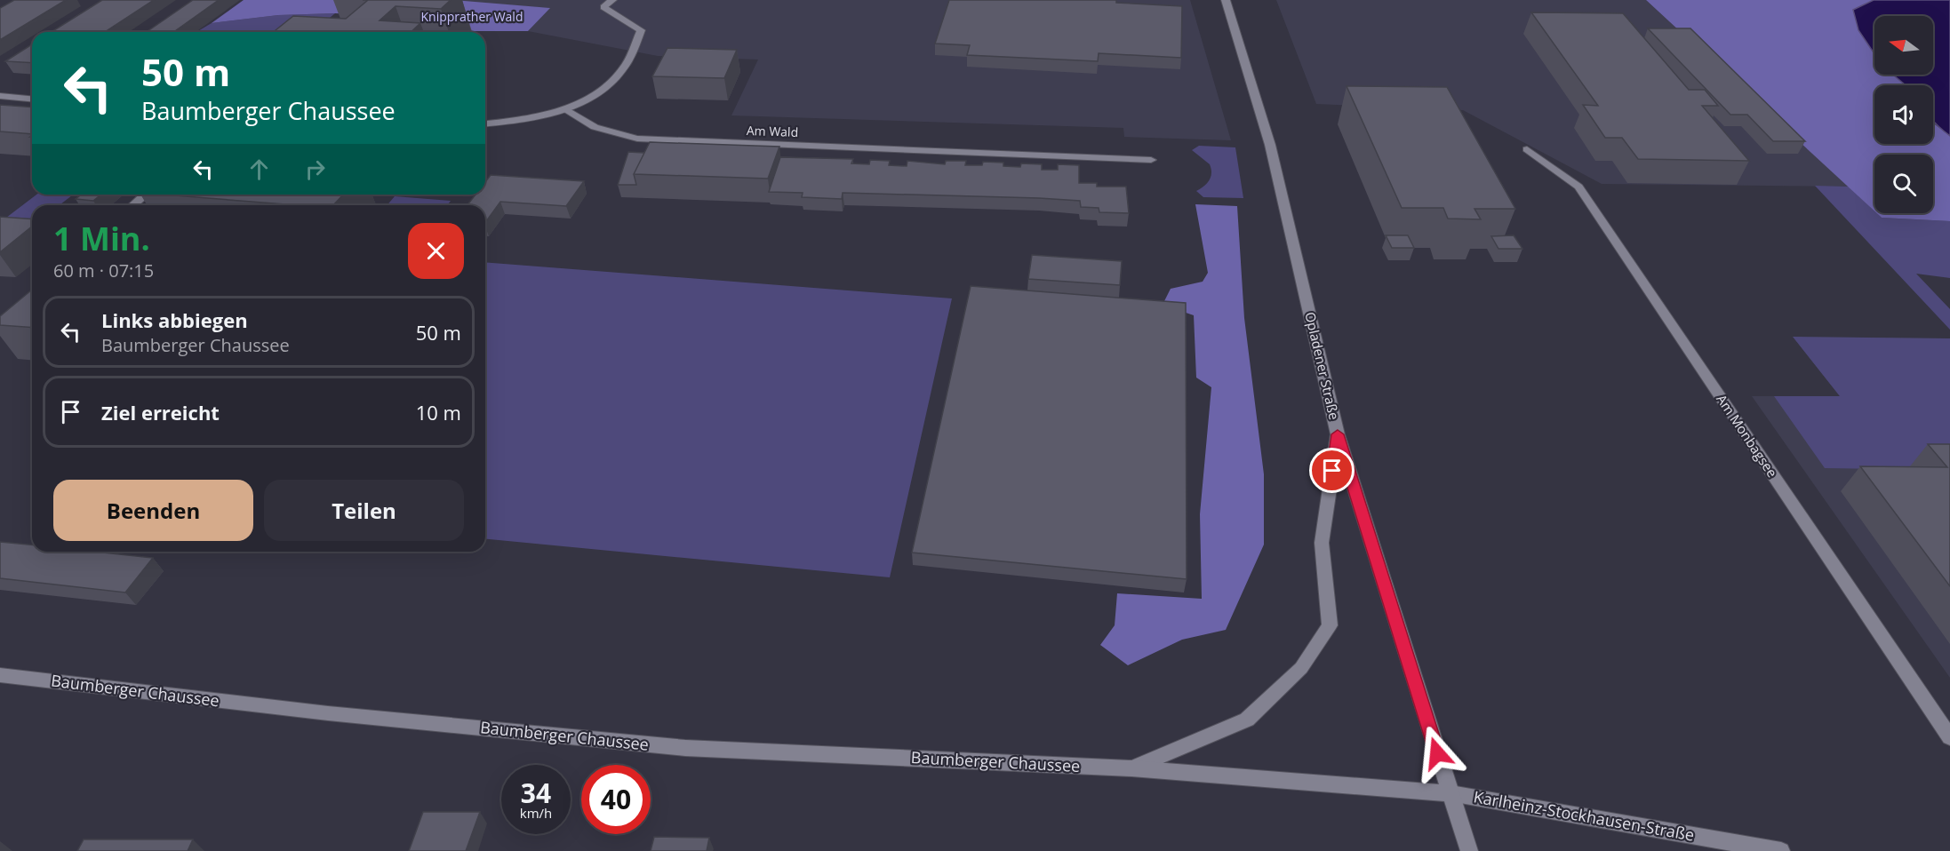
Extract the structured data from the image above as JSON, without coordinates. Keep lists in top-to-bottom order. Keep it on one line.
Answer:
{"streets":{"street":["Am Wald","Opladener Straße","Am Monbagsee","Baumberger Chaussee","Karlheinz-Stockhausen-Straße"]},"crossings":[["Opladener Straße","Baumberger Chaussee"],["Opladener Straße","Karlheinz-Stockhausen-Straße"],["Baumberger Chaussee","Karlheinz-Stockhausen-Straße"]],"parks":["Knipprather Wald"],"north":"left","page":{"turn":["50 m","Baumberger Chaussee"],"heading":["1 Min.","60 m · 07:15"],"list":[{"name":"Links abbiegen","note":"Baumberger Chaussee","value":"50 m"},{"name":"Ziel erreicht","value":"10 m"}],"buttons":["Beenden","Teilen"],"speed":"34 km/h","limit":"40"}}
